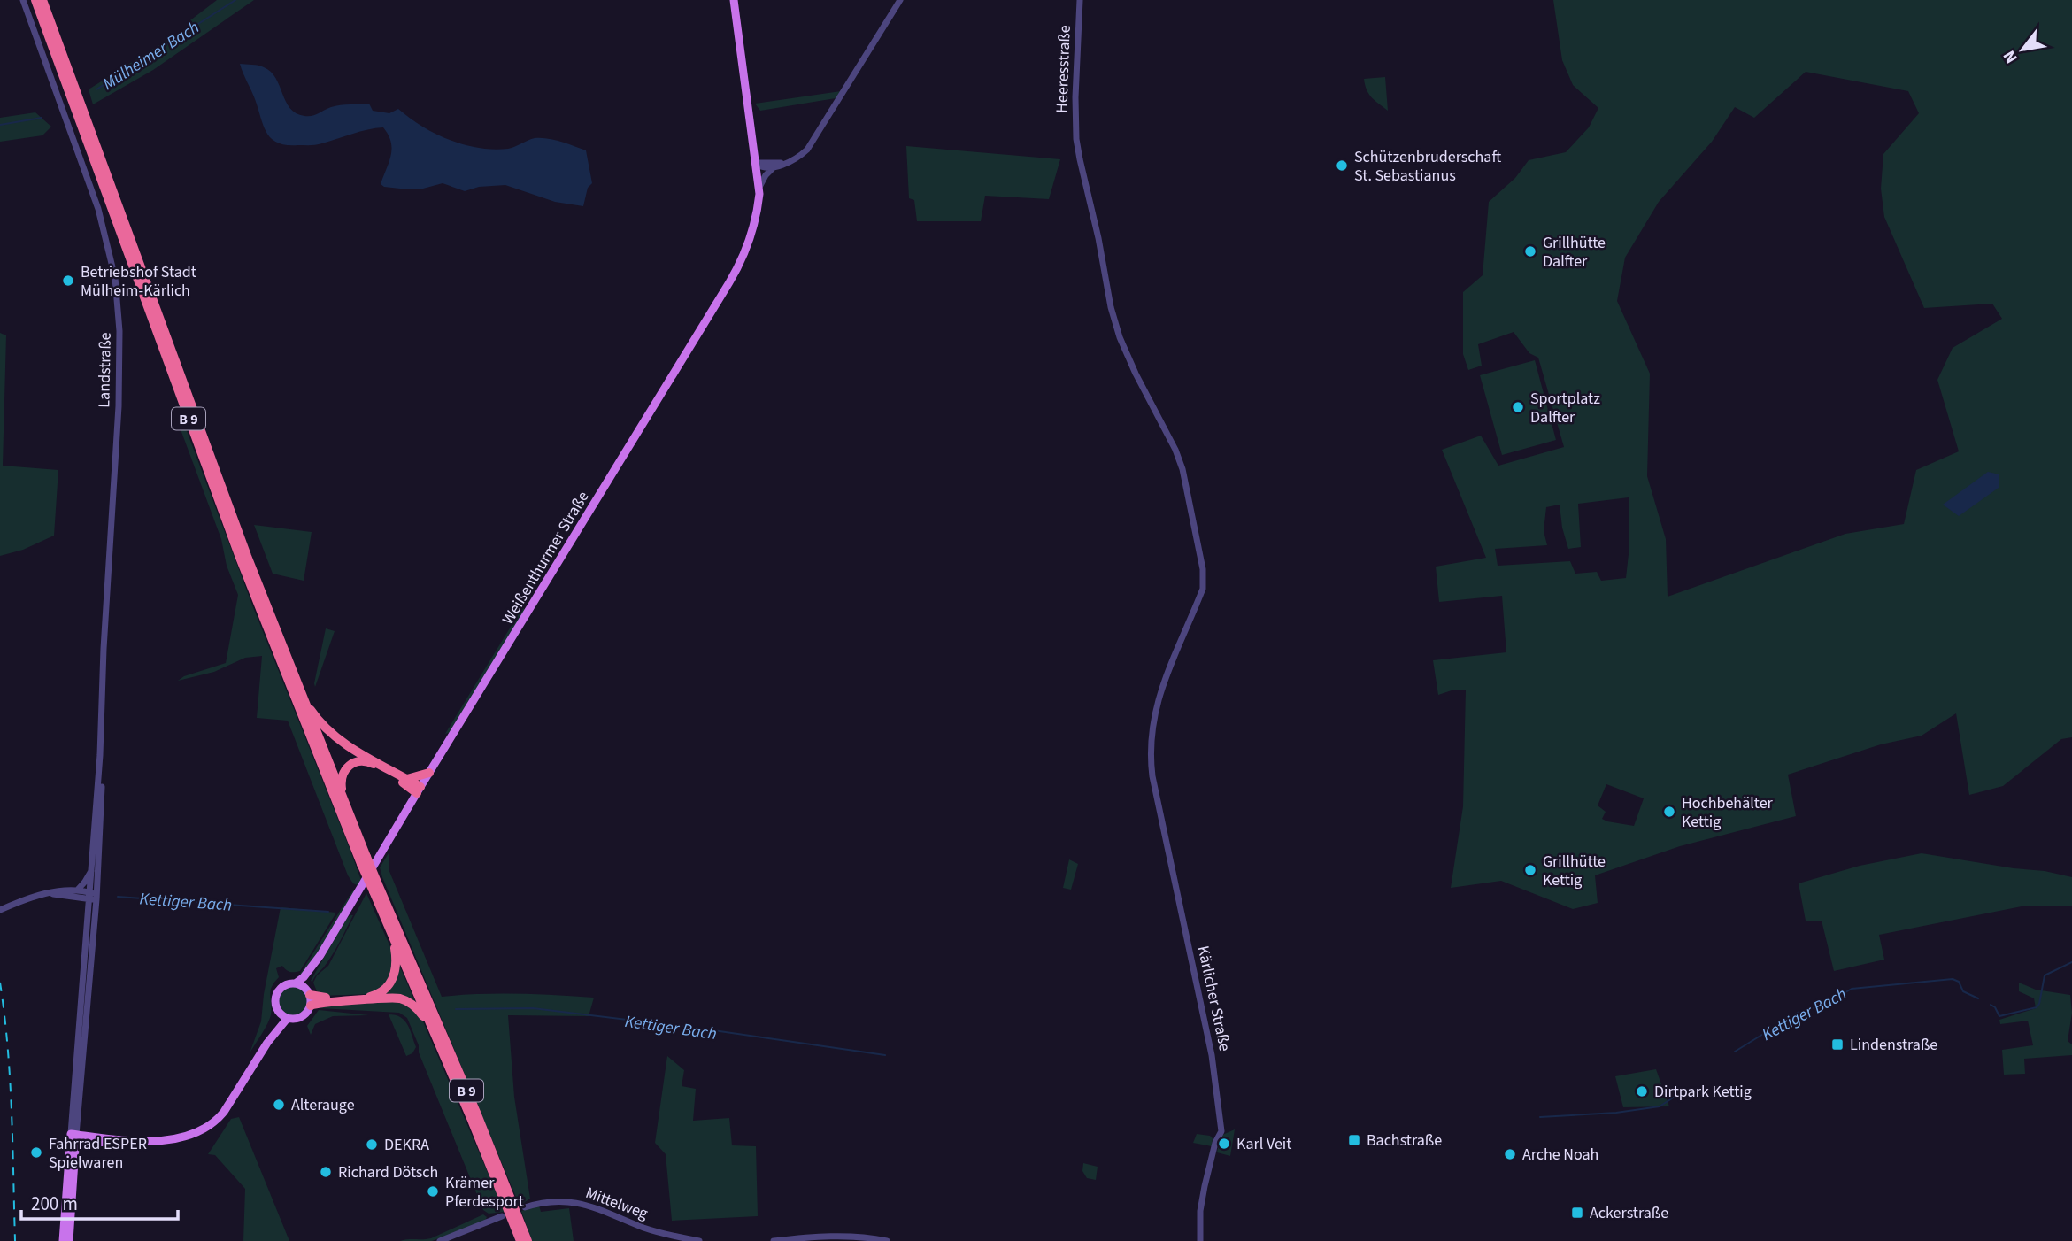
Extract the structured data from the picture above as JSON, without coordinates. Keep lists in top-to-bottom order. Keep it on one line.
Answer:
{"streets":{"highway":["B 9"],"main road":["Weißenthurmer Straße"],"street":["Heeresstraße","Landstraße","Kärlicher Straße","Mittelweg"]},"crossings":[["Heeresstraße","Kärlicher Straße"],["B 9","Weißenthurmer Straße"]],"water":["Mülheimer Bach","Kettiger Bach"],"places":{"other":["Schützenbruderschaft St. Sebastianus","Grillhütte Dalfter","Betriebshof Stadt Mülheim-Kärlich","Sportplatz Dalfter","Hochbehälter Kettig","Grillhütte Kettig","Dirtpark Kettig","Alterauge","Karl Veit","DEKRA","Fahrrad ESPER Spielwaren","Arche Noah","Richard Dötsch","Krämer Pferdesport"],"transit":["Lindenstraße","Bachstraße","Ackerstraße"]},"scale_bar":"200 m","north":"bottom left"}
